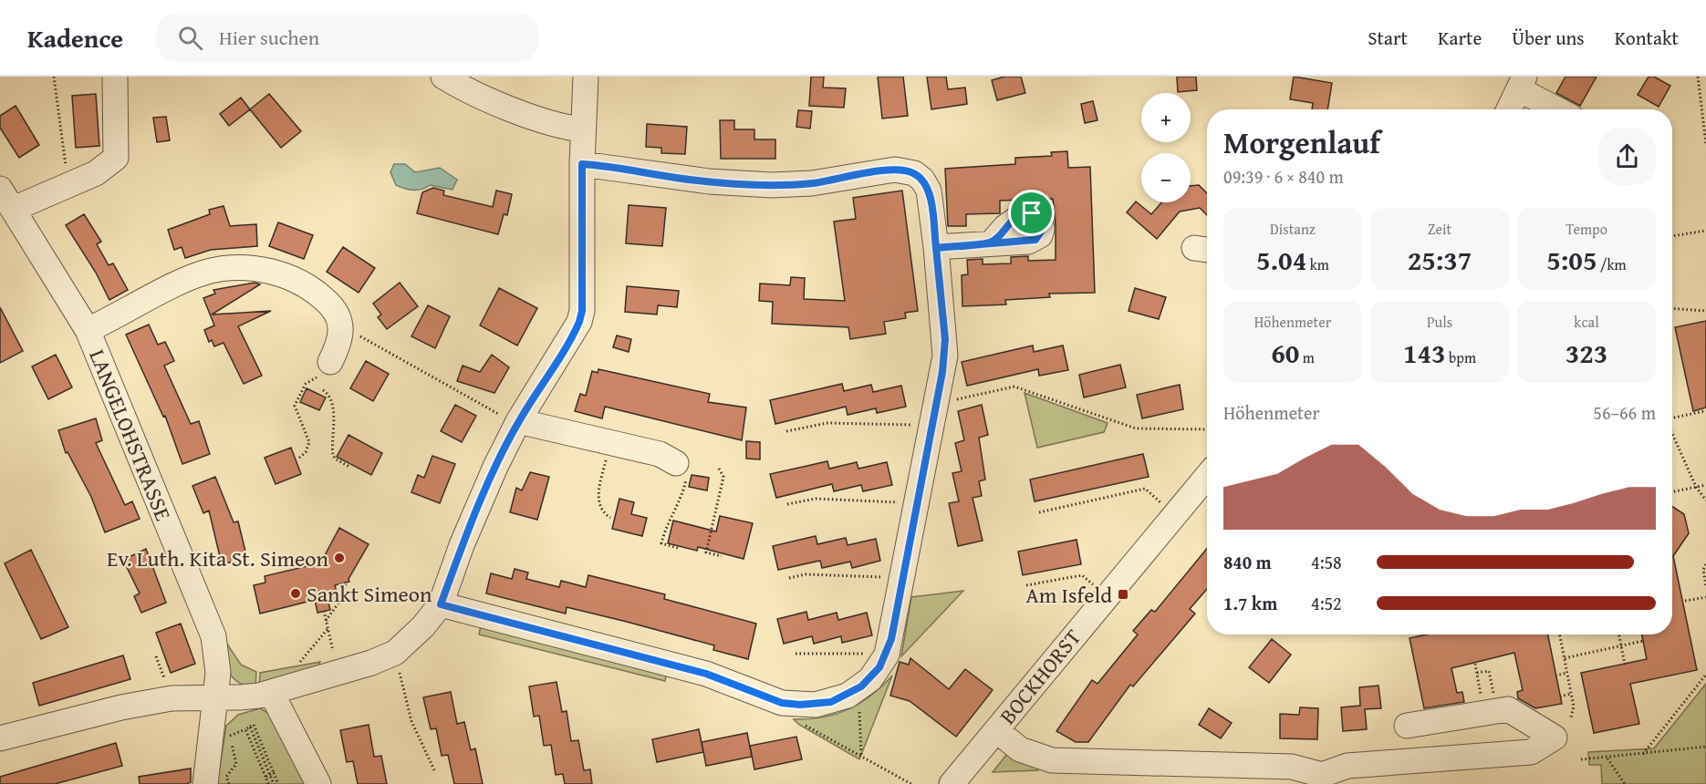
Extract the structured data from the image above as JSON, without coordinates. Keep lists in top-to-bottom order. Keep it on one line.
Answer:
{"streets":{"street":["LANGELOHSTRASSE","BOCKHORST"]},"places":{"other":["Ev. Luth. Kita St. Simeon","Sankt Simeon"],"transit":["Am Isfeld"]},"page":{"header":"Kadence","search":"Hier suchen","nav":["Start","Karte","Über uns","Kontakt"],"map_buttons":["+","−"],"heading":["Morgenlauf","09:39 · 6 × 840 m"],"stats":[["Distanz","5.04 km"],["Zeit","25:37"],["Tempo","5:05 /km"],["Höhenmeter","60 m"],["Puls","143 bpm"],["kcal","323"]],"chart":["Höhenmeter","56–66 m"],"list":[{"name":"840 m","note":"4:58"},{"name":"1.7 km","note":"4:52"}]}}
